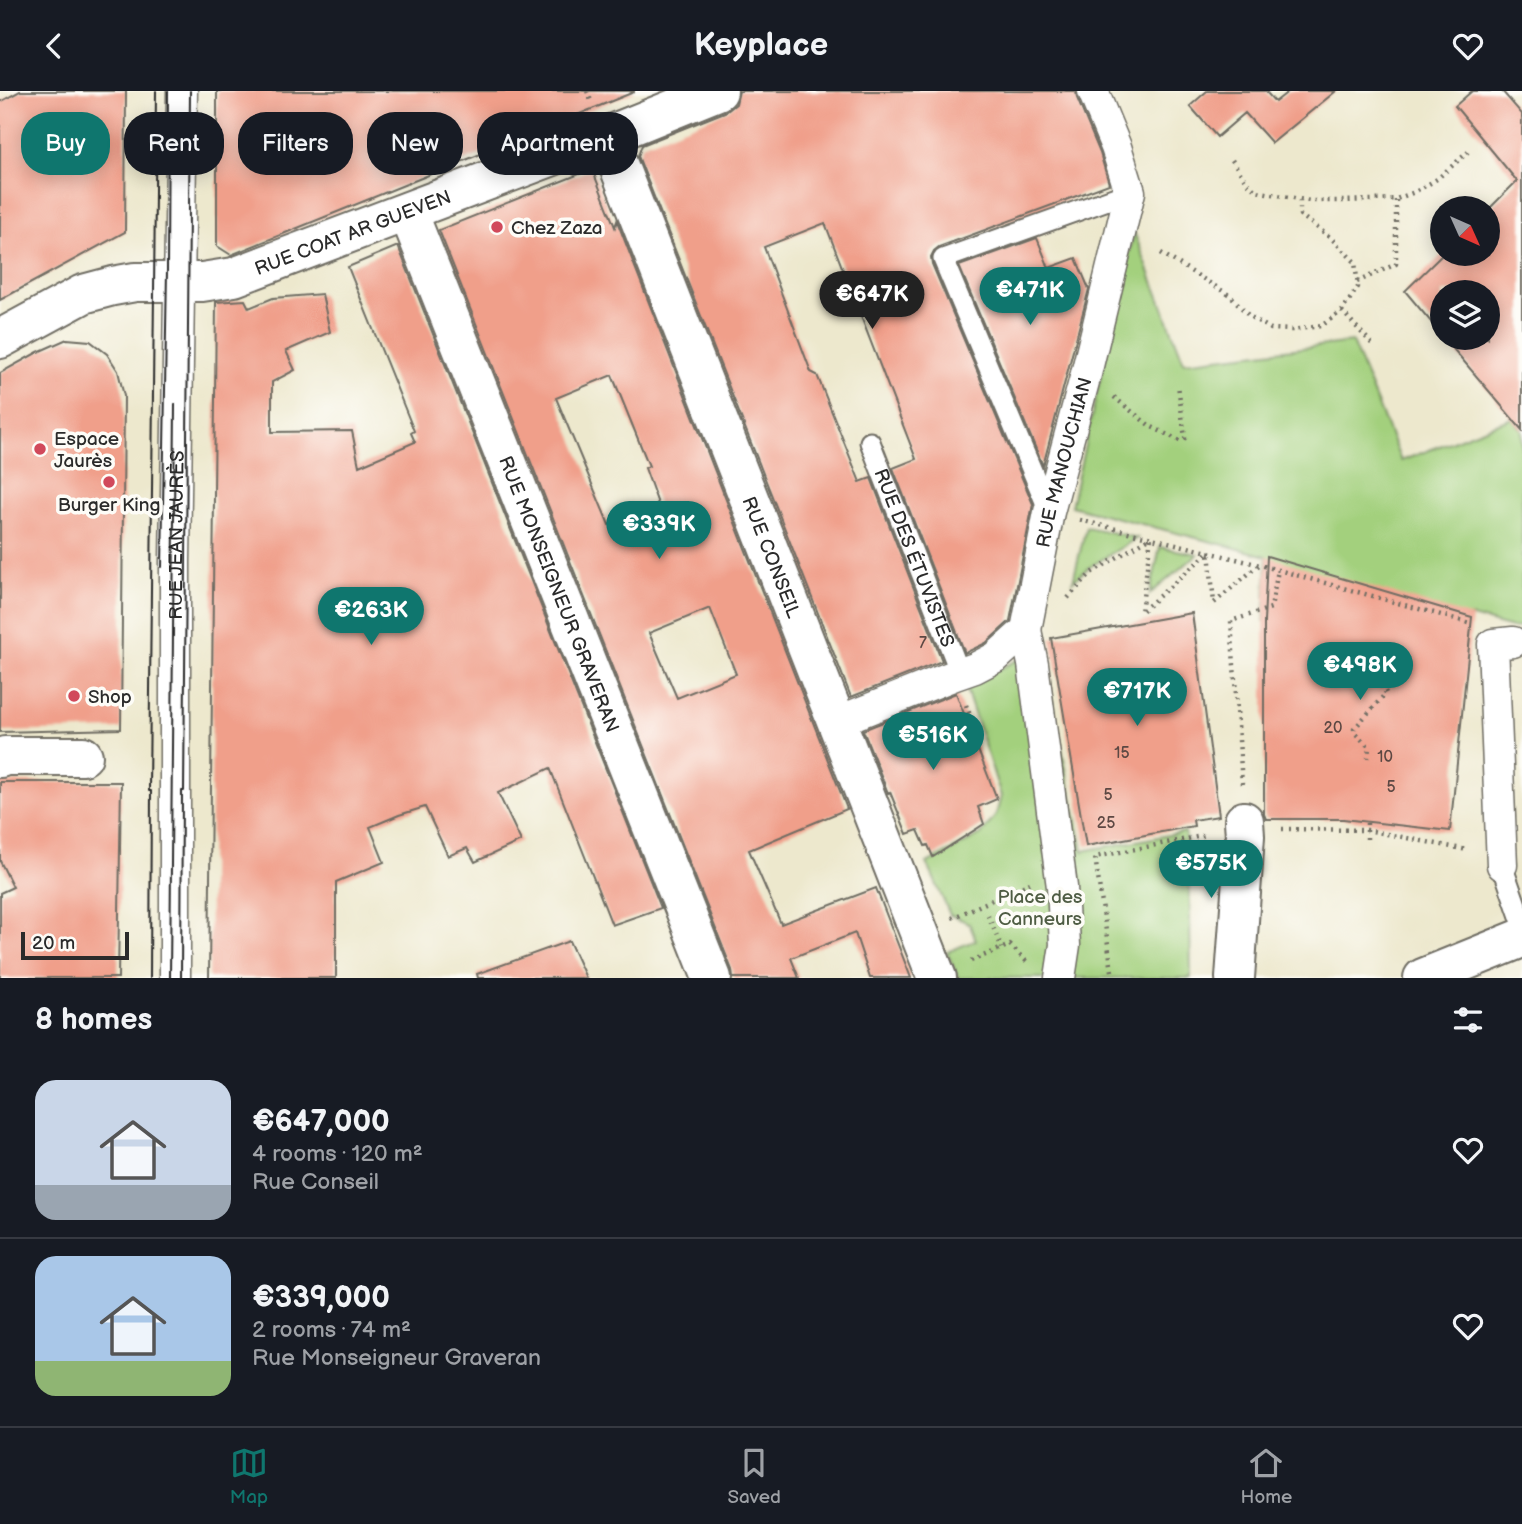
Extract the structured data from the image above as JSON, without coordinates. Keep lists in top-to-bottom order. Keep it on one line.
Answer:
{"streets":{"street":["RUE COAT AR GUEVEN","RUE MANOUCHIAN","RUE JEAN JAURÈS","RUE CONSEIL","RUE MONSEIGNEUR GRAVERAN"],"lane":["RUE DES ÉTUVISTES"]},"crossings":[["RUE COAT AR GUEVEN","RUE JEAN JAURÈS"],["RUE COAT AR GUEVEN","RUE MONSEIGNEUR GRAVERAN"]],"parks":["Place des Canneurs"],"places":["Chez Zaza","Espace Jaurès","Burger King","Shop"],"house_numbers":["7","20","15","10","5","5","25"],"scale_bar":"20 m","north":"bottom right","page":{"header":"Keyplace","chip":["Buy","Rent","Filters","New","Apartment"],"price":["€471K","€647K","€339K","€263K","€498K","€717K","€516K","€575K"],"scale":"20 m","heading":"8 homes","list":[{"name":"€647,000","note":"4 rooms · 120 m² · Rue Conseil"},{"name":"€339,000","note":"2 rooms · 74 m² · Rue Monseigneur Graveran"}],"tabs":["Map","Saved","Home"]}}
